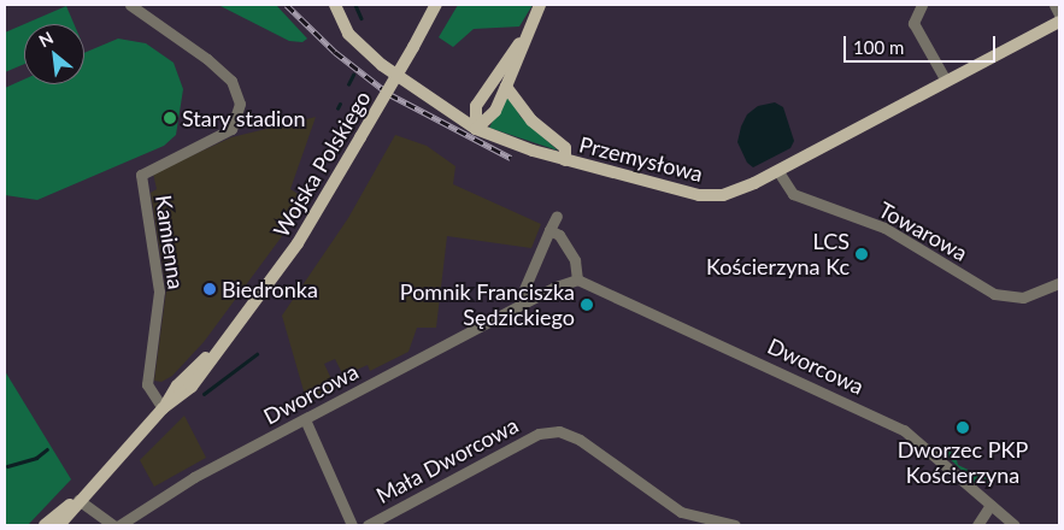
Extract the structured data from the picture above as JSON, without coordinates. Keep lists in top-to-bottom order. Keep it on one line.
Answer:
{"streets":{"main road":["Przemysłowa","Wojska Polskiego"],"street":["Towarowa","Kamienna","Dworcowa","Mała Dworcowa"]},"crossings":[["Przemysłowa","Towarowa"],["Wojska Polskiego","Kamienna"]],"places":["Stary stadion","LCS Kościerzyna Kc","Biedronka","Pomnik Franciszka Sędzickiego","Dworzec PKP Kościerzyna"],"scale_bar":"100 m","north":"top left"}
